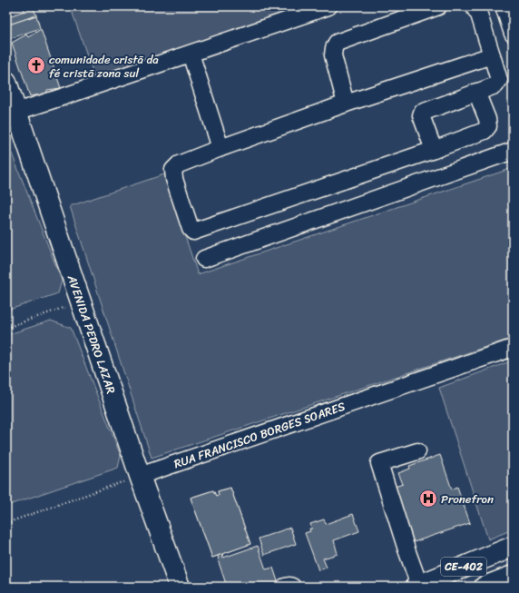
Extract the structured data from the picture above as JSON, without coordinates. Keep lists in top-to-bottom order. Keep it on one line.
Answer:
{"streets":{"main road":["AVENIDA PEDRO LAZAR","CE-402"],"street":["RUA FRANCISCO BORGES SOARES"]},"crossings":[["AVENIDA PEDRO LAZAR","RUA FRANCISCO BORGES SOARES"]],"places":{"church":["comunidade cristã da fé cristã zona sul"],"hospital":["Pronefron"]}}
